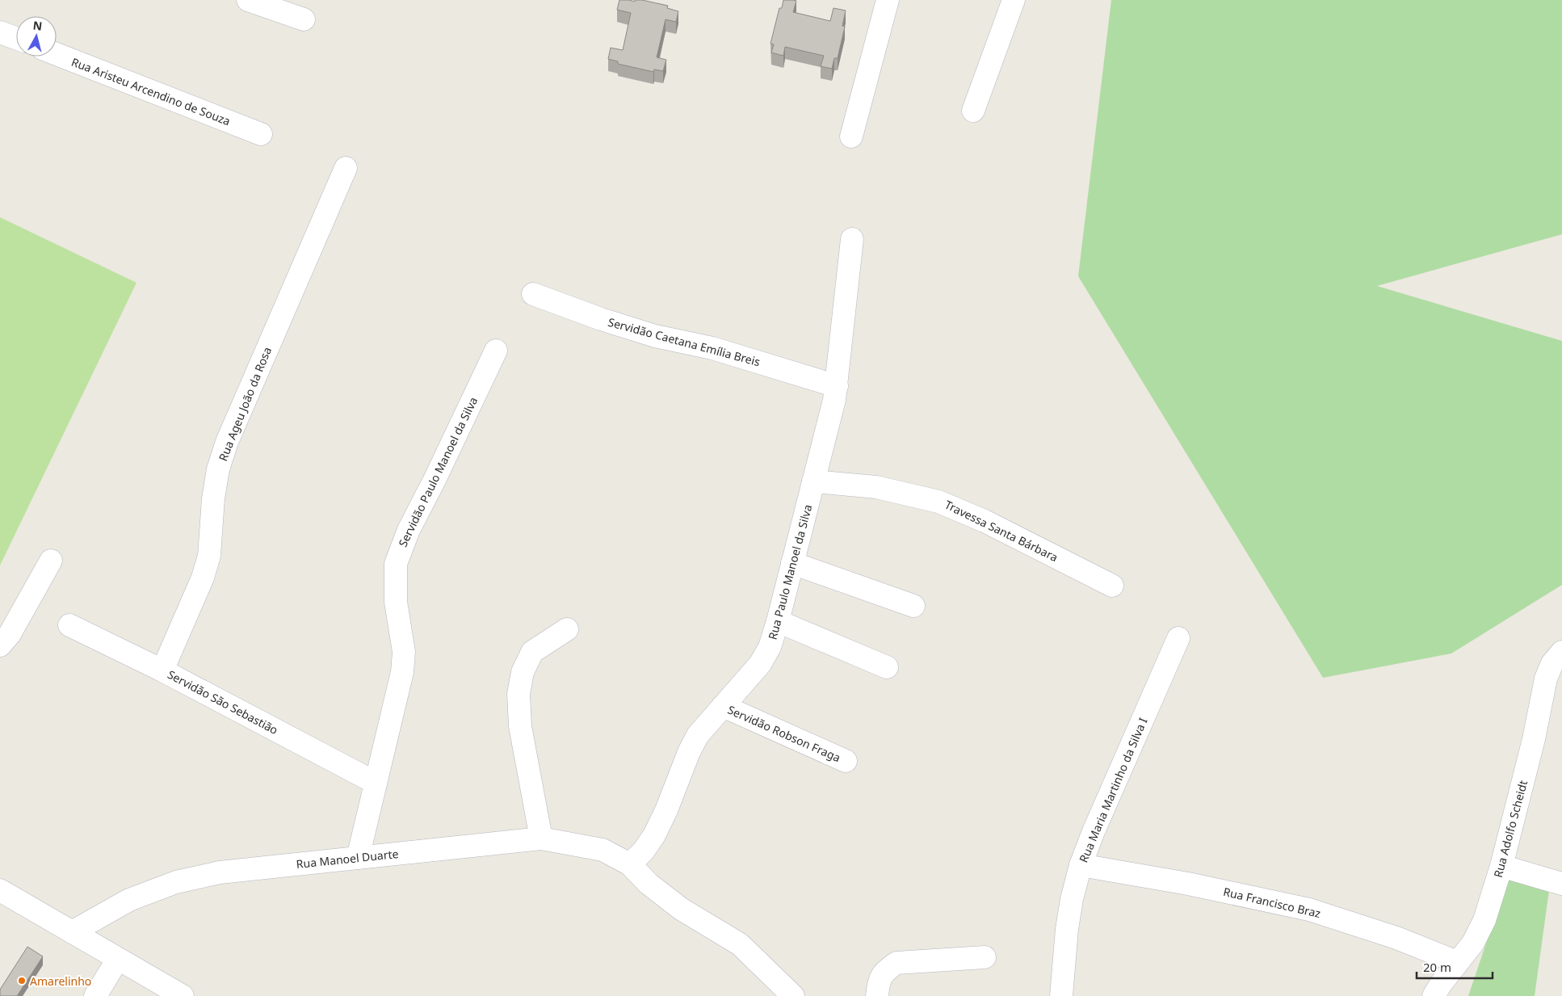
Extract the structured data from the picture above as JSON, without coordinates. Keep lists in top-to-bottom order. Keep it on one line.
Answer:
{"streets":{"street":["Rua Aristeu Arcendino de Souza","Servidão Caetana Emília Breis","Rua Ageu João da Rosa","Servidão Paulo Manoel da Silva","Travessa Santa Bárbara","Rua Paulo Manoel da Silva","Servidão São Sebastião","Servidão Robson Fraga","Rua Maria Martinho da Silva I","Rua Adolfo Scheidt","Rua Manoel Duarte","Rua Francisco Braz"]},"crossings":[["Servidão Caetana Emília Breis","Rua Paulo Manoel da Silva"],["Rua Ageu João da Rosa","Servidão São Sebastião"],["Servidão Paulo Manoel da Silva","Servidão São Sebastião"],["Servidão Paulo Manoel da Silva","Rua Manoel Duarte"],["Travessa Santa Bárbara","Rua Paulo Manoel da Silva"],["Rua Paulo Manoel da Silva","Servidão Robson Fraga"],["Rua Paulo Manoel da Silva","Rua Manoel Duarte"],["Rua Maria Martinho da Silva I","Rua Francisco Braz"],["Rua Adolfo Scheidt","Rua Francisco Braz"]],"places":["Amarelinho"],"scale_bar":"20 m","north":"top"}
